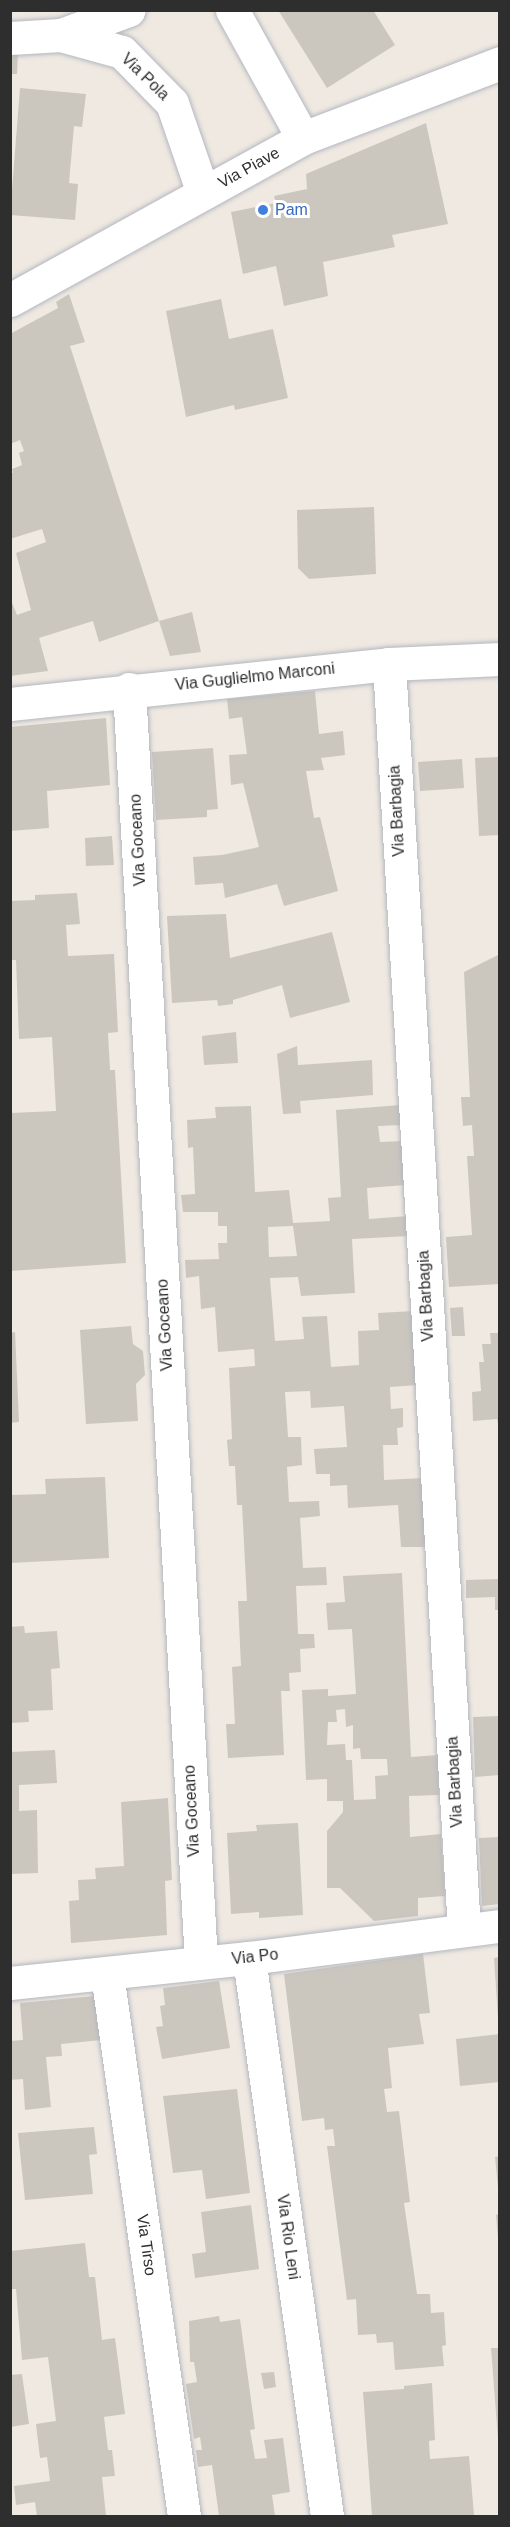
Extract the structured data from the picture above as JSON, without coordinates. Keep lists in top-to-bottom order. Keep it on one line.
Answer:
{"streets":{"street":["Via Pola","Via Piave","Via Guglielmo Marconi","Via Barbagia","Via Goceano","Via Po","Via Rio Leni","Via Tirso"]},"crossings":[["Via Pola","Via Piave"],["Via Guglielmo Marconi","Via Barbagia"],["Via Guglielmo Marconi","Via Goceano"],["Via Barbagia","Via Po"],["Via Goceano","Via Po"],["Via Po","Via Rio Leni"],["Via Po","Via Tirso"]],"places":["Pam"]}
